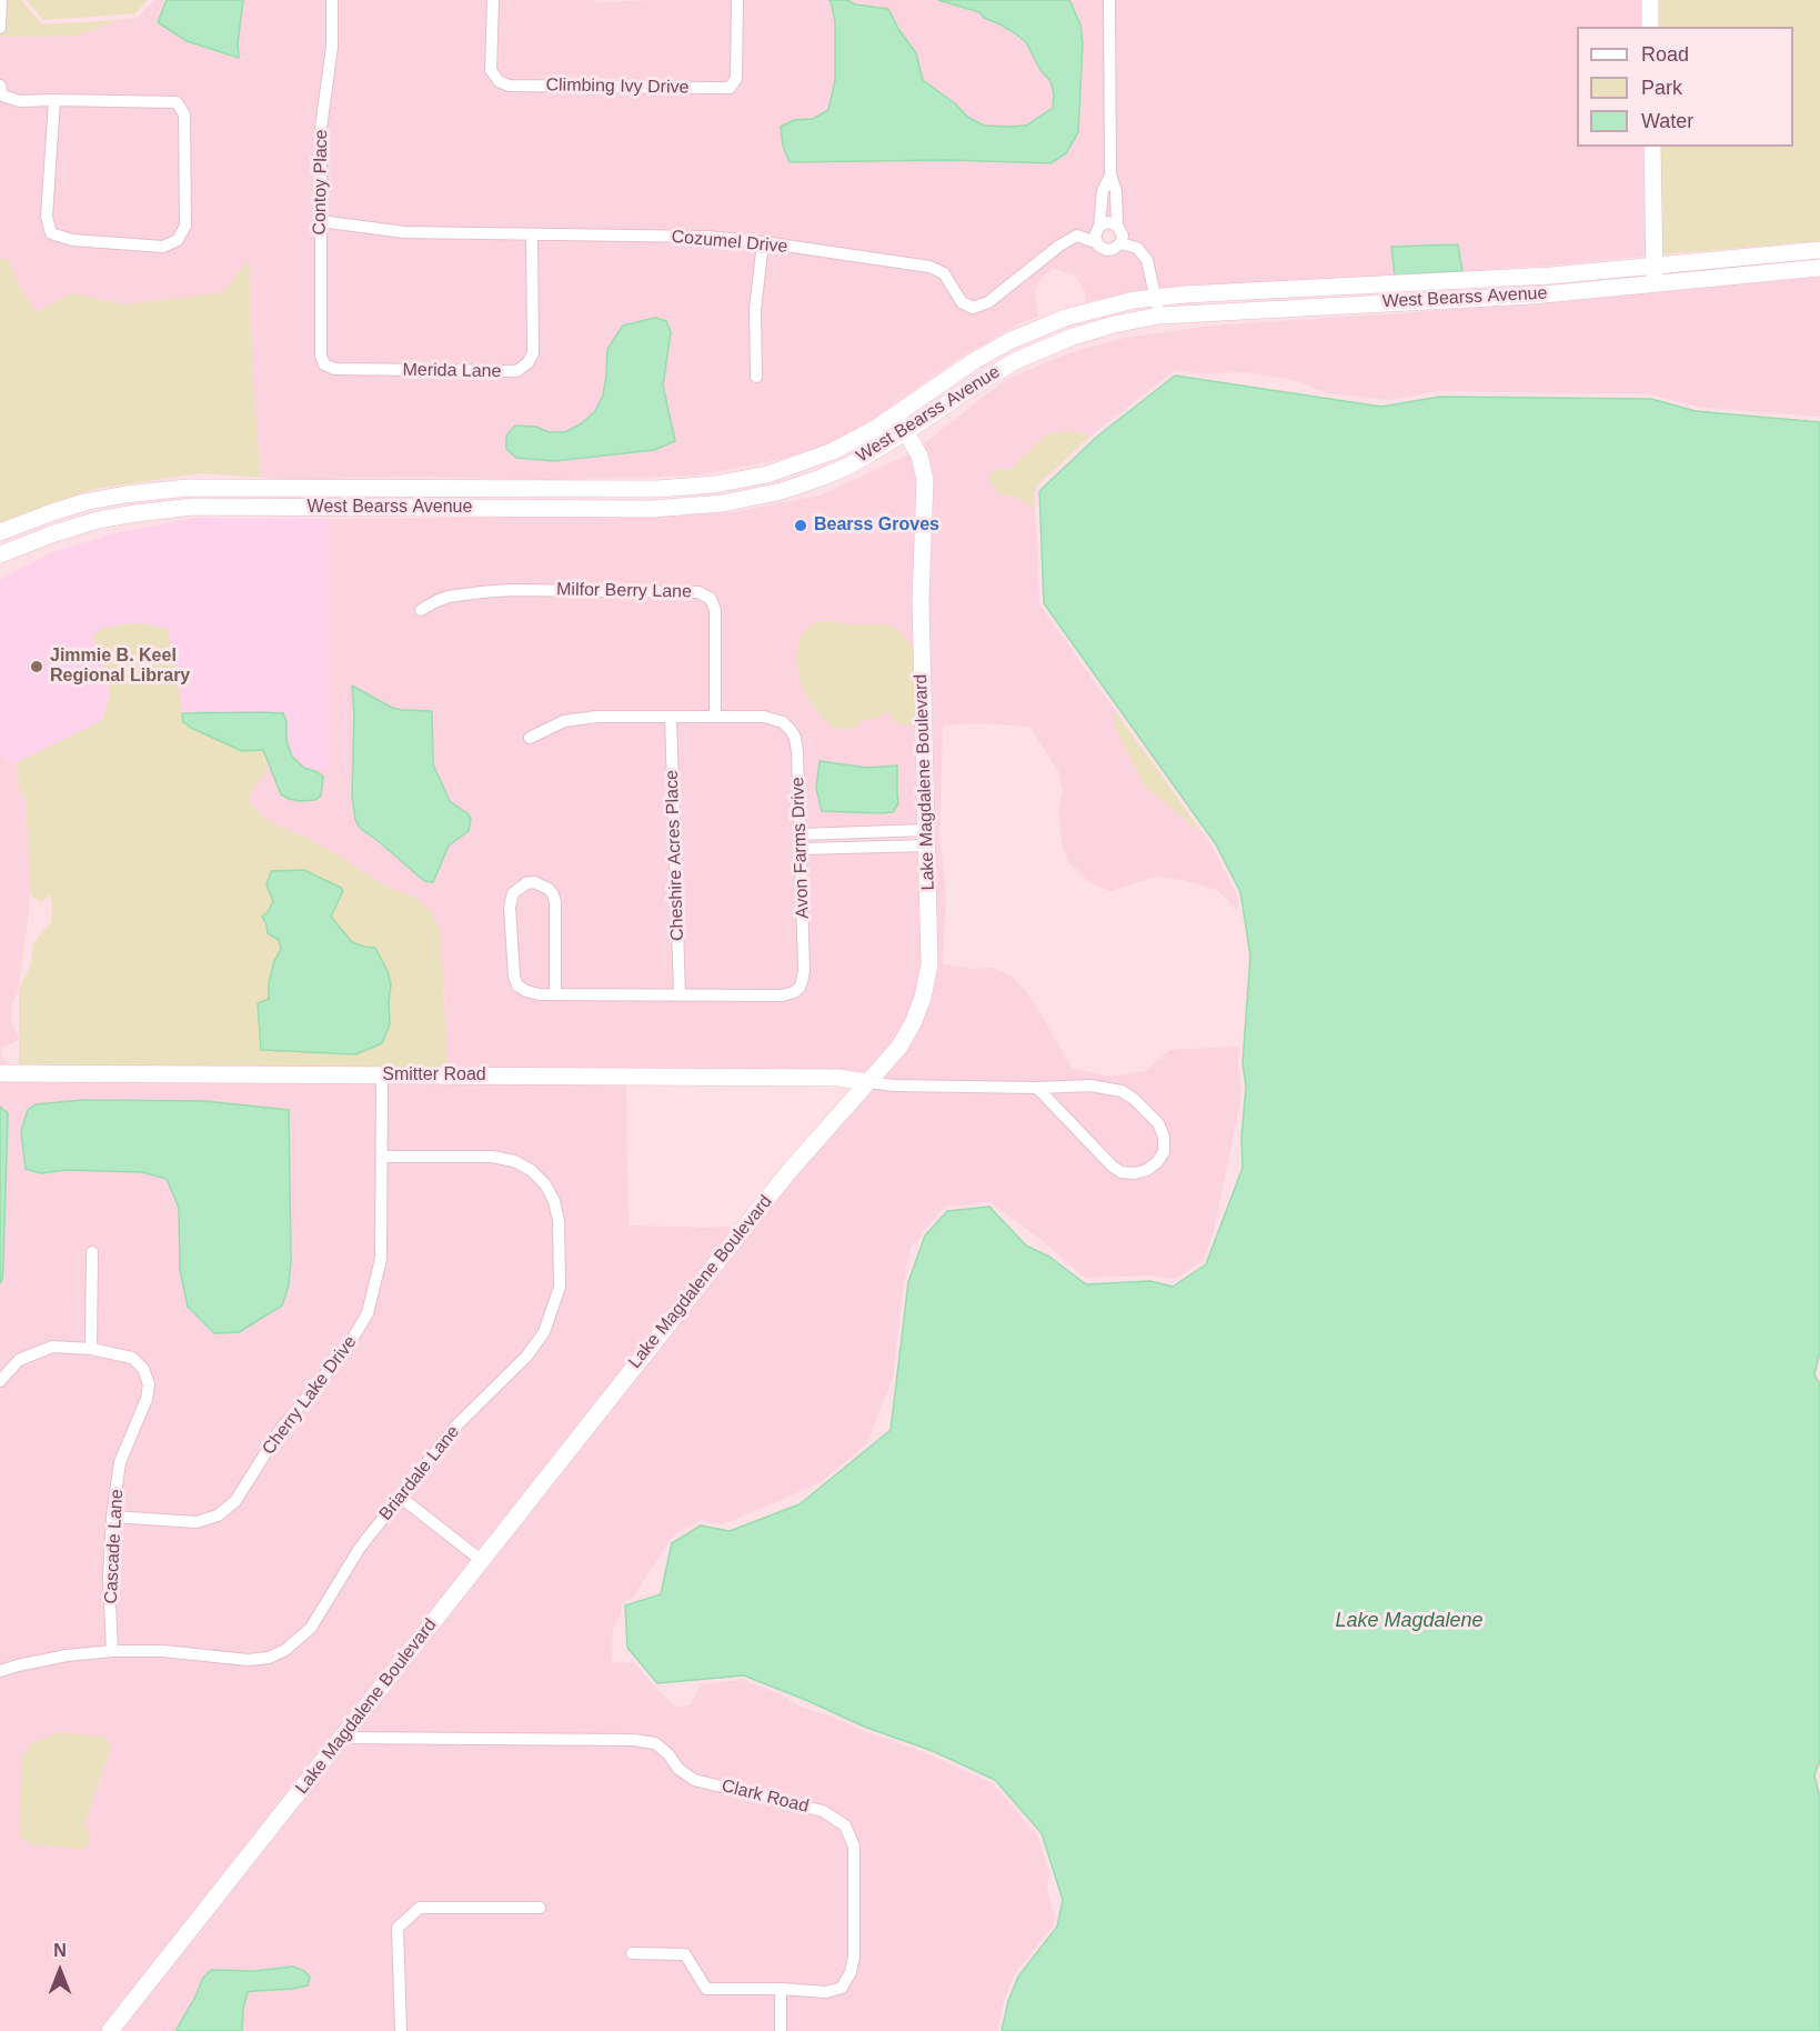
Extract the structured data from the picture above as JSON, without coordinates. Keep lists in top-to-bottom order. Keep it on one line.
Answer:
{"streets":{"main road":["West Bearss Avenue","Lake Magdalene Boulevard","Smitter Road"],"street":["Climbing Ivy Drive","Contoy Place","Cozumel Drive","Merida Lane","Milfor Berry Lane","Avon Farms Drive","Cheshire Acres Place","Cherry Lake Drive","Briardale Lane","Cascade Lane","Clark Road"]},"crossings":[["Contoy Place","Cozumel Drive"],["Contoy Place","Merida Lane"],["Cozumel Drive","Merida Lane"],["West Bearss Avenue","Lake Magdalene Boulevard"],["Milfor Berry Lane","Avon Farms Drive"],["Lake Magdalene Boulevard","Smitter Road"],["Lake Magdalene Boulevard","Clark Road"],["Avon Farms Drive","Cheshire Acres Place"],["Smitter Road","Cherry Lake Drive"],["Cherry Lake Drive","Briardale Lane"],["Cherry Lake Drive","Cascade Lane"],["Briardale Lane","Cascade Lane"]],"water":["Lake Magdalene"],"places":["Bearss Groves","Jimmie B. Keel Regional Library"],"legend":["Road","Park","Water"],"north":"top"}
